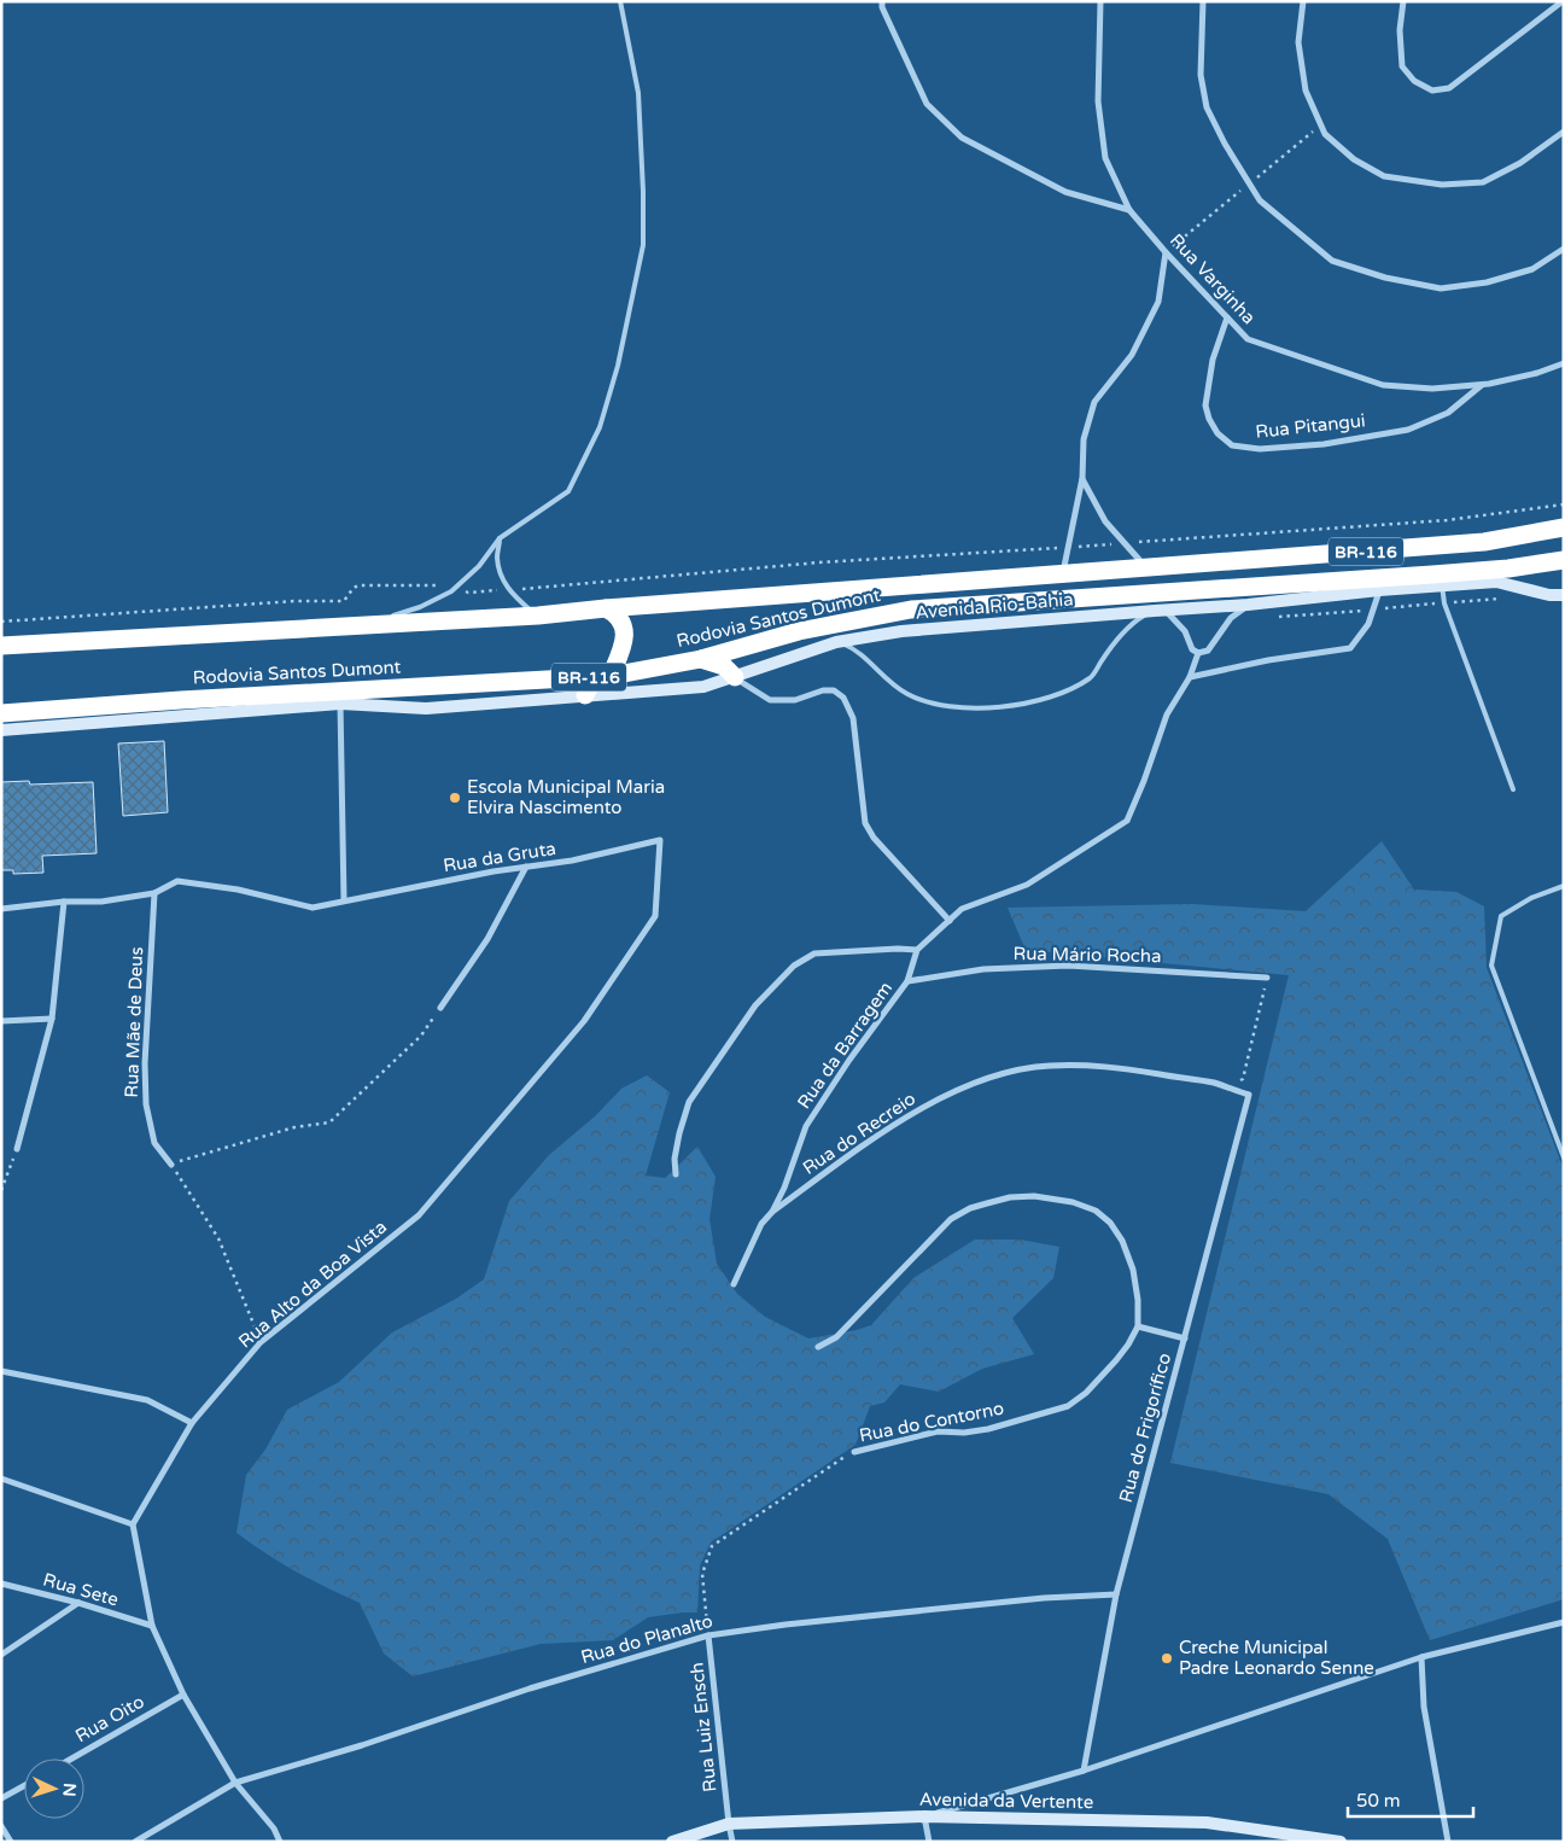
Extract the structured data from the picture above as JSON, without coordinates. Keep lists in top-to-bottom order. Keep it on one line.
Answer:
{"streets":{"highway":["BR-116","Rodovia Santos Dumont"],"street":["Rua Varginha","Rua Pitangui","Avenida Rio-Bahia","Rua da Gruta","Rua Mário Rocha","Rua Mãe de Deus","Rua da Barragem","Rua do Recreio","Rua Alto da Boa Vista","Rua do Contorno","Rua do Frigorífico","Rua Sete","Rua do Planalto","Rua Oito","Rua Luiz Ensch","Avenida da Vertente"]},"crossings":[["Rua Varginha","Rua Pitangui"],["Avenida Rio-Bahia","Rodovia Santos Dumont"],["Rua da Gruta","Rua Mãe de Deus"],["Rua da Gruta","Rua Alto da Boa Vista"],["Rua Mário Rocha","Rua da Barragem"],["Rua da Barragem","Rua do Recreio"],["Rua do Recreio","Rua do Frigorífico"],["Rua do Contorno","Rua Luiz Ensch"],["Rua do Frigorífico","Rua do Planalto"],["Rua do Planalto","Rua Luiz Ensch"],["Rua Luiz Ensch","Avenida da Vertente"]],"places":["Escola Municipal Maria Elvira Nascimento","Creche Municipal Padre Leonardo Senne"],"scale_bar":"50 m","north":"right"}
